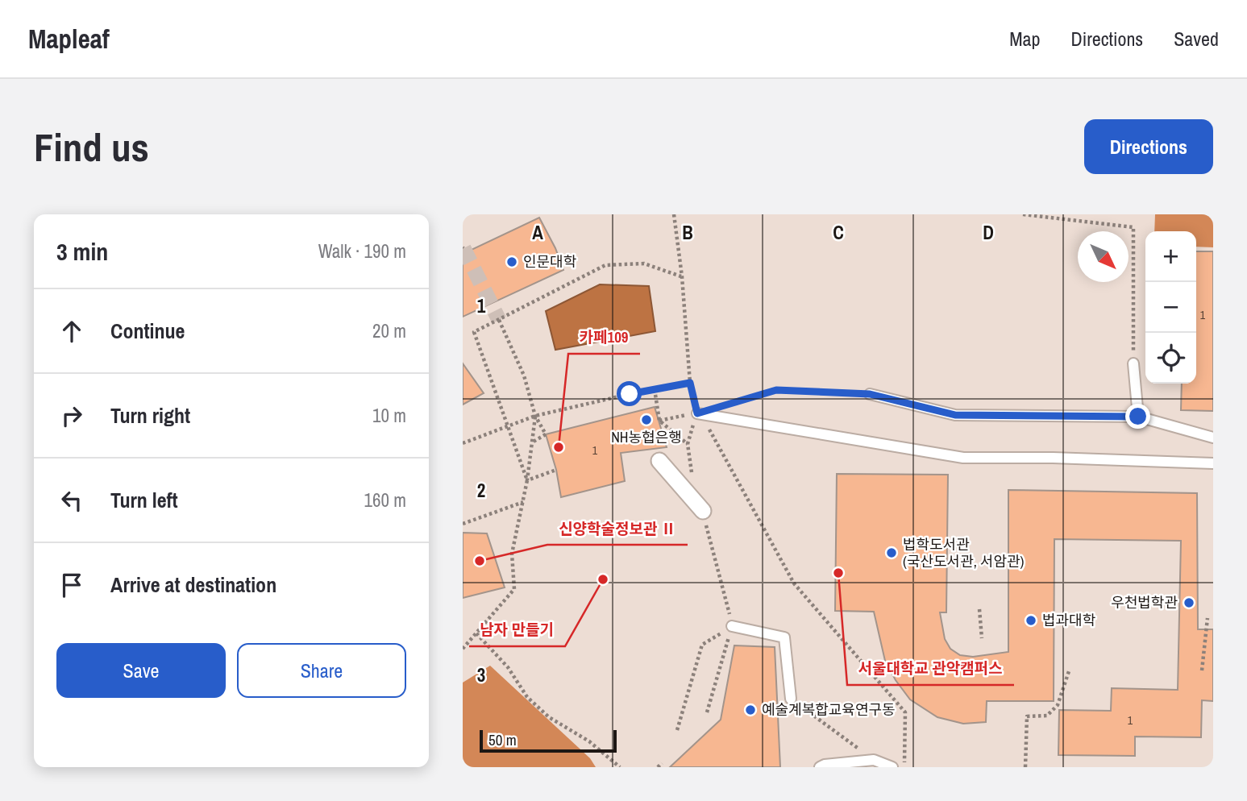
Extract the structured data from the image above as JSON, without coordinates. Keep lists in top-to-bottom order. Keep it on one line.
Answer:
{"places":["인문대학","NH농협은행","카페109","법학도서관 (국산도서관, 서암관)","신양학술정보관 Ⅱ","서울대학교 관악캠퍼스","남자 만들기","우천법학관","법과대학","예술계복합교육연구동"],"house_numbers":["1","1","1"],"scale_bar":"50 m","north":"bottom right","page":{"header":"Mapleaf","nav":["Map","Directions","Saved"],"buttons":["Directions",["Save","Share"]],"title":"Find us","heading":["3 min","Walk · 190 m"],"map_buttons":["+","−"],"list":[["Continue","20 m"],["Turn right","10 m"],["Turn left","160 m"],"Arrive at destination"],"scale":"50 m"},"grid":{"columns":["A","B","C","D"],"rows":["1","2","3"]}}
